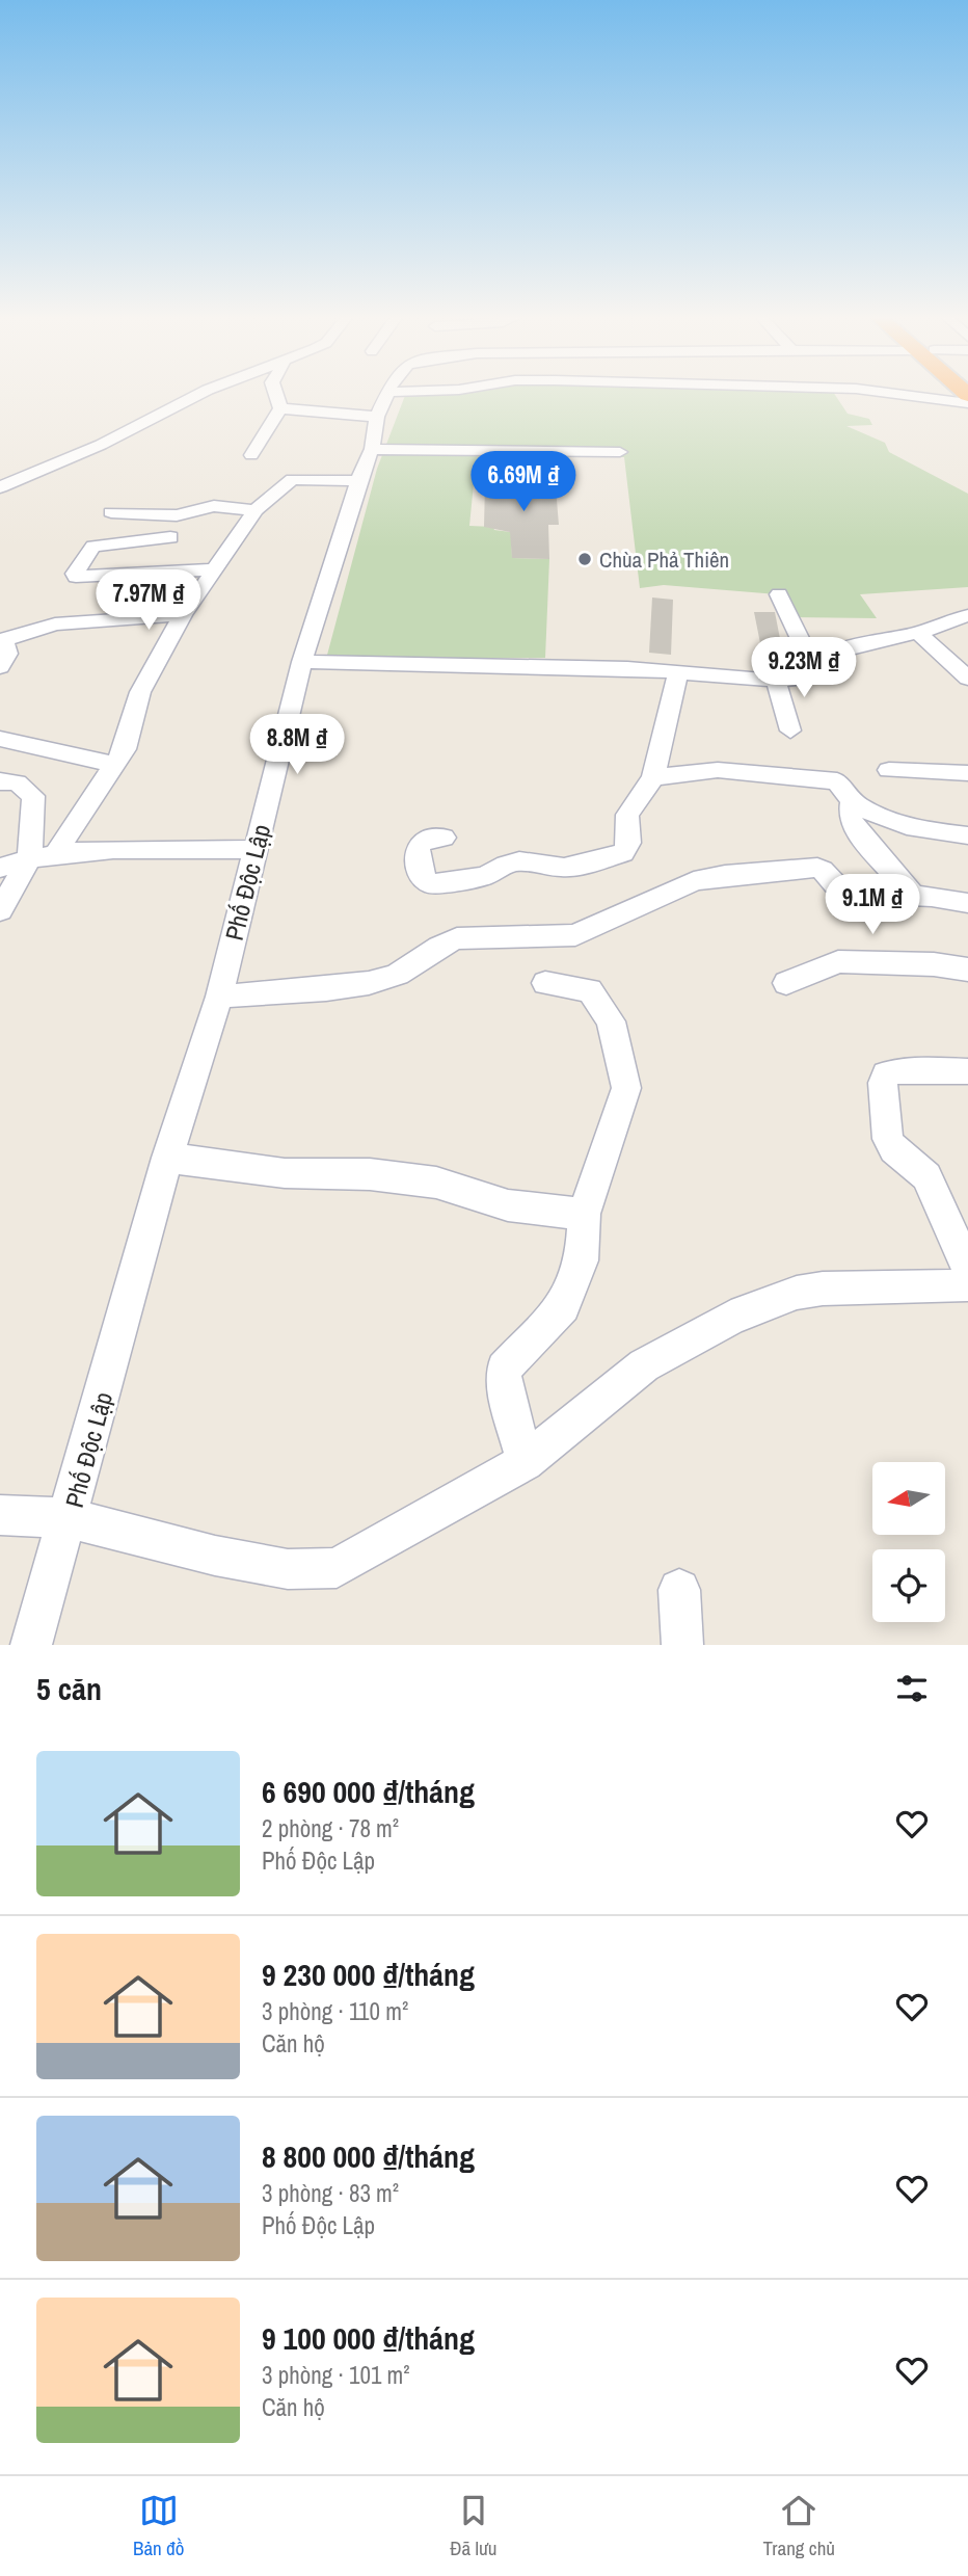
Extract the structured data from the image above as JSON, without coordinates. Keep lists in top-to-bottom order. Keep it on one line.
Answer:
{"streets":{"street":["Phố Độc Lập"]},"places":["Chùa Phả Thiên"],"north":"left","page":{"price":["6.69M ₫","7.97M ₫","9.23M ₫","8.8M ₫","9.1M ₫"],"heading":"5 căn","list":[{"name":"6 690 000 ₫/tháng","note":"2 phòng · 78 m² · Phố Độc Lập"},{"name":"9 230 000 ₫/tháng","note":"3 phòng · 110 m² · Căn hộ"},{"name":"8 800 000 ₫/tháng","note":"3 phòng · 83 m² · Phố Độc Lập"},{"name":"9 100 000 ₫/tháng","note":"3 phòng · 101 m² · Căn hộ"}],"tabs":["Bản đồ","Đã lưu","Trang chủ"]}}
